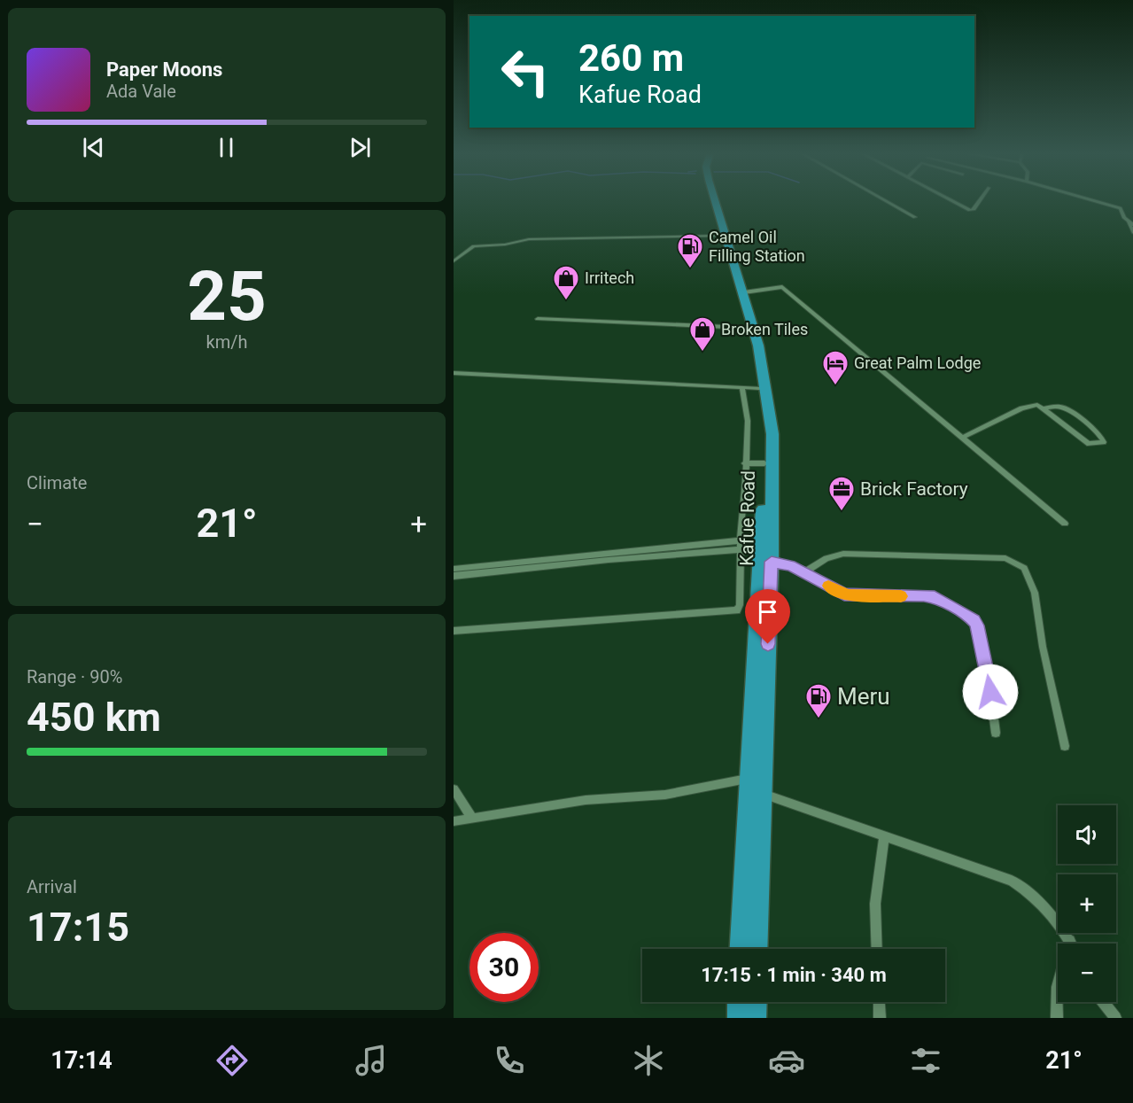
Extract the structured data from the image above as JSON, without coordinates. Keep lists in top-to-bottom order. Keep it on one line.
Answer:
{"streets":{"highway":["Kafue Road"]},"places":{"fuel station":["Camel Oil Filling Station","Meru"],"shop":["Irritech","Broken Tiles"],"hotel":["Great Palm Lodge"],"office":["Brick Factory"]},"page":{"turn":["260 m","Kafue Road"],"song":["Paper Moons","Ada Vale"],"tile":[["25","km/h"],"Climate",["Range · 90%","450 km"],["Arrival","17:15"]],"heat":["−","21°","+"],"map_buttons":["+","−"],"limit":"30","trip":"17:15 · 1 min · 340 m","tabs":["17:14","21°"]}}
